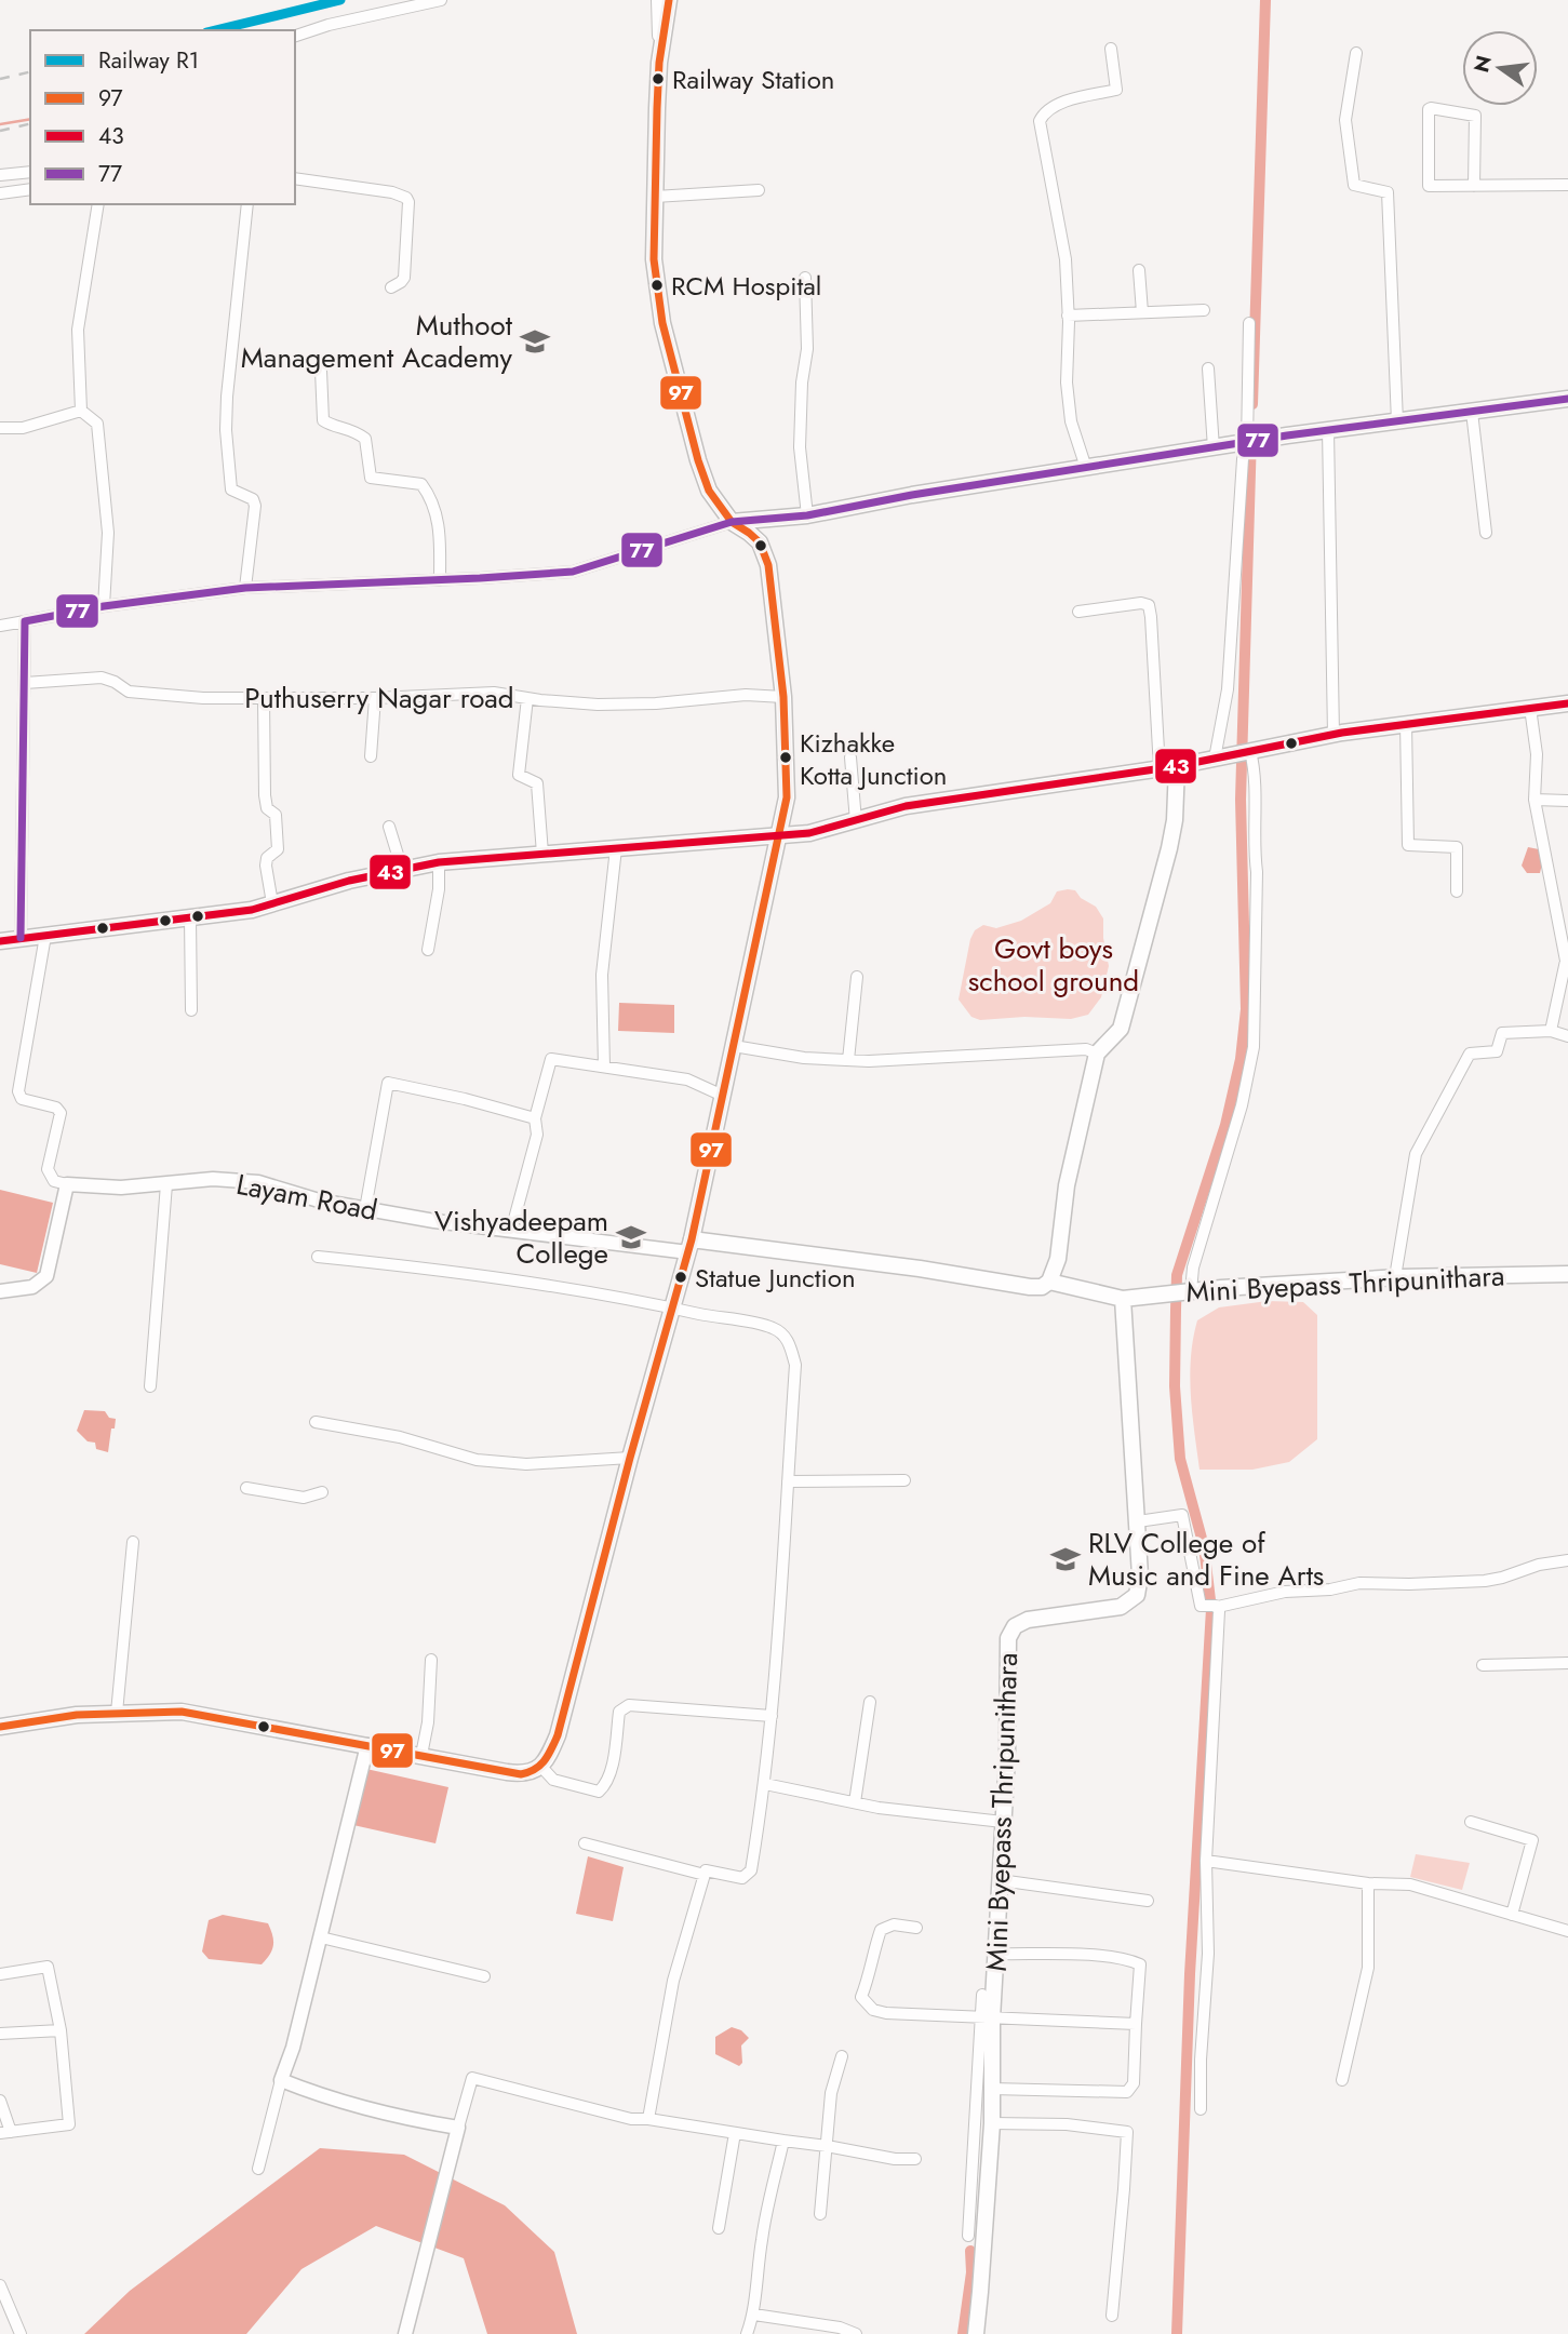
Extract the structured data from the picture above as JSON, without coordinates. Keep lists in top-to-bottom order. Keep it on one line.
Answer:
{"streets":{"main road":["Mini Byepass Thripunithara"],"street":["Puthuserry Nagar road","Layam Road"]},"crossings":[["Layam Road","Mini Byepass Thripunithara"]],"parks":["Govt boys school ground"],"places":{"other":["Railway Station","RCM Hospital","Kizhakke Kotta Junction","Statue Junction"],"school or university":["Muthoot Management Academy","Vishyadeepam College","RLV College of Music and Fine Arts"]},"lines":["rail line R1","transit line 97","transit line 77","transit line 43"],"legend":["Railway R1","97","43","77"],"north":"left"}
